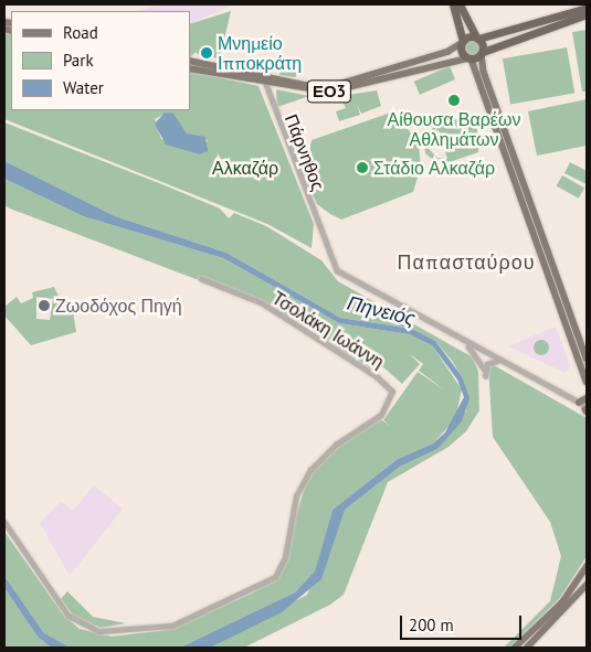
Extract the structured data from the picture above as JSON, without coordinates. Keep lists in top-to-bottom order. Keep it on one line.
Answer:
{"streets":{"highway":["ΕΟ3"],"street":["Πάρνηθος","Τσολάκη Ιωάννη"]},"crossings":[["ΕΟ3","Πάρνηθος"]],"districts":["Παπασταύρου"],"water":["Πηνειός"],"parks":["Αλκαζάρ"],"places":["Μνημείο Ιπποκράτη","Αίθουσα Βαρέων Αθλημάτων","Στάδιο Αλκαζάρ","Ζωοδόχος Πηγή"],"legend":["Road","Park","Water"],"scale_bar":"200 m"}
